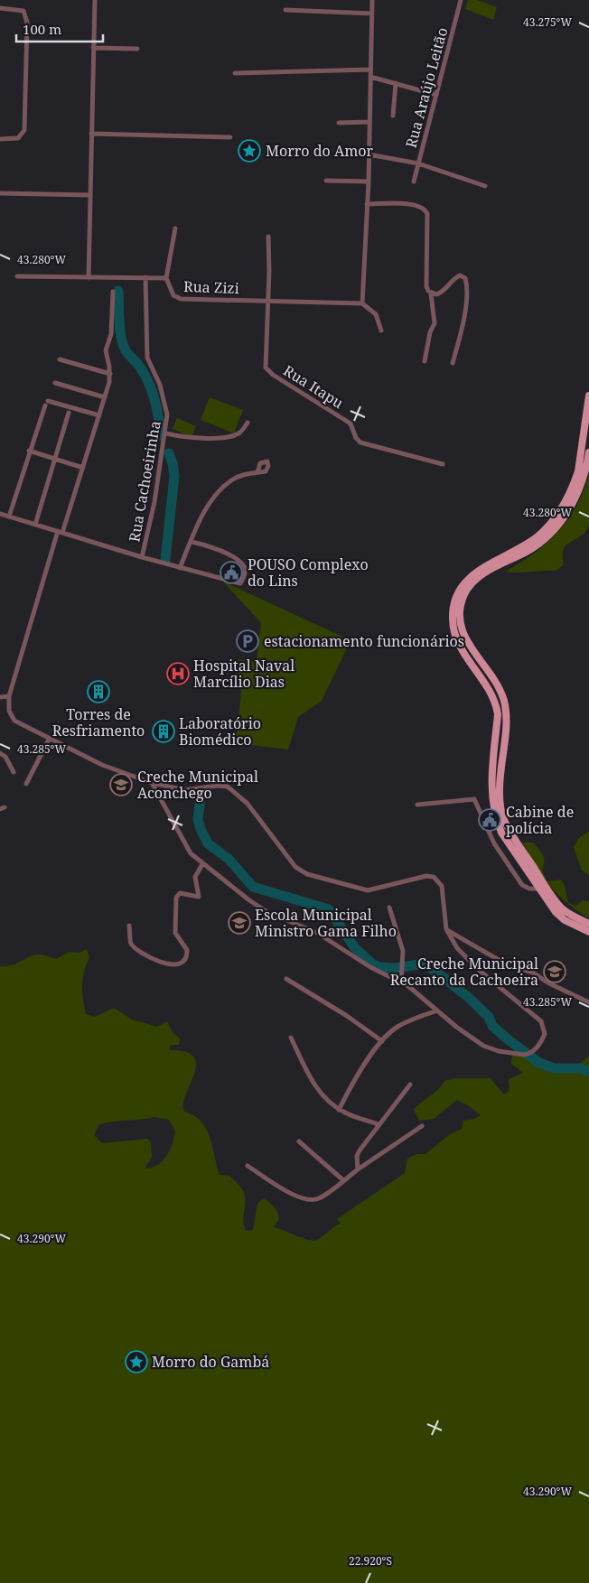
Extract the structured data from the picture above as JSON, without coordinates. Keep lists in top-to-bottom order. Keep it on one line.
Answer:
{"streets":{"street":["Rua Araújo Leitão","Rua Zizi","Rua Itapu","Rua Cachoeirinha"]},"crossings":[["Rua Zizi","Rua Itapu"],["Rua Zizi","Rua Cachoeirinha"]],"places":{"place":["Morro do Amor","Morro do Gambá"],"public building":["POUSO Complexo do Lins","Cabine de polícia"],"parking":["estacionamento funcionários"],"hospital":["Hospital Naval Marcílio Dias"],"building":["Torres de Resfriamento","Laboratório Biomédico"],"school or university":["Creche Municipal Aconchego","Escola Municipal Ministro Gama Filho","Creche Municipal Recanto da Cachoeira"]},"scale_bar":"100 m","coordinates":["43.275°W","43.280°W","43.285°W","43.290°W","22.920°S"]}
